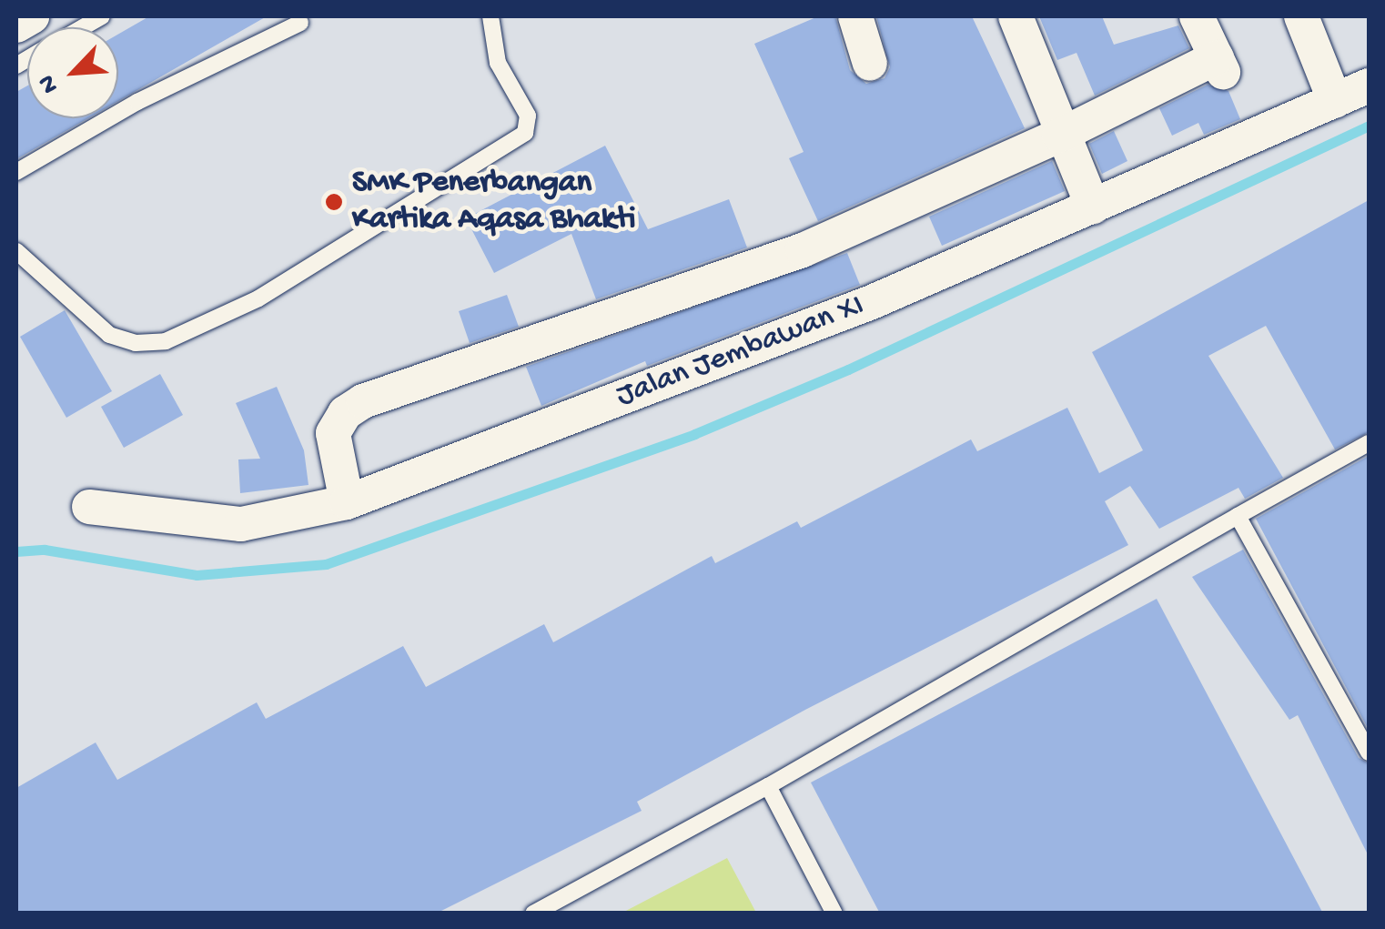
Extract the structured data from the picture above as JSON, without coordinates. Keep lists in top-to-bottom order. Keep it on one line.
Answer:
{"streets":{"street":["Jalan Jembawan XI"]},"places":["SMK Penerbangan Kartika Aqasa Bhakti"],"north":"bottom left"}
